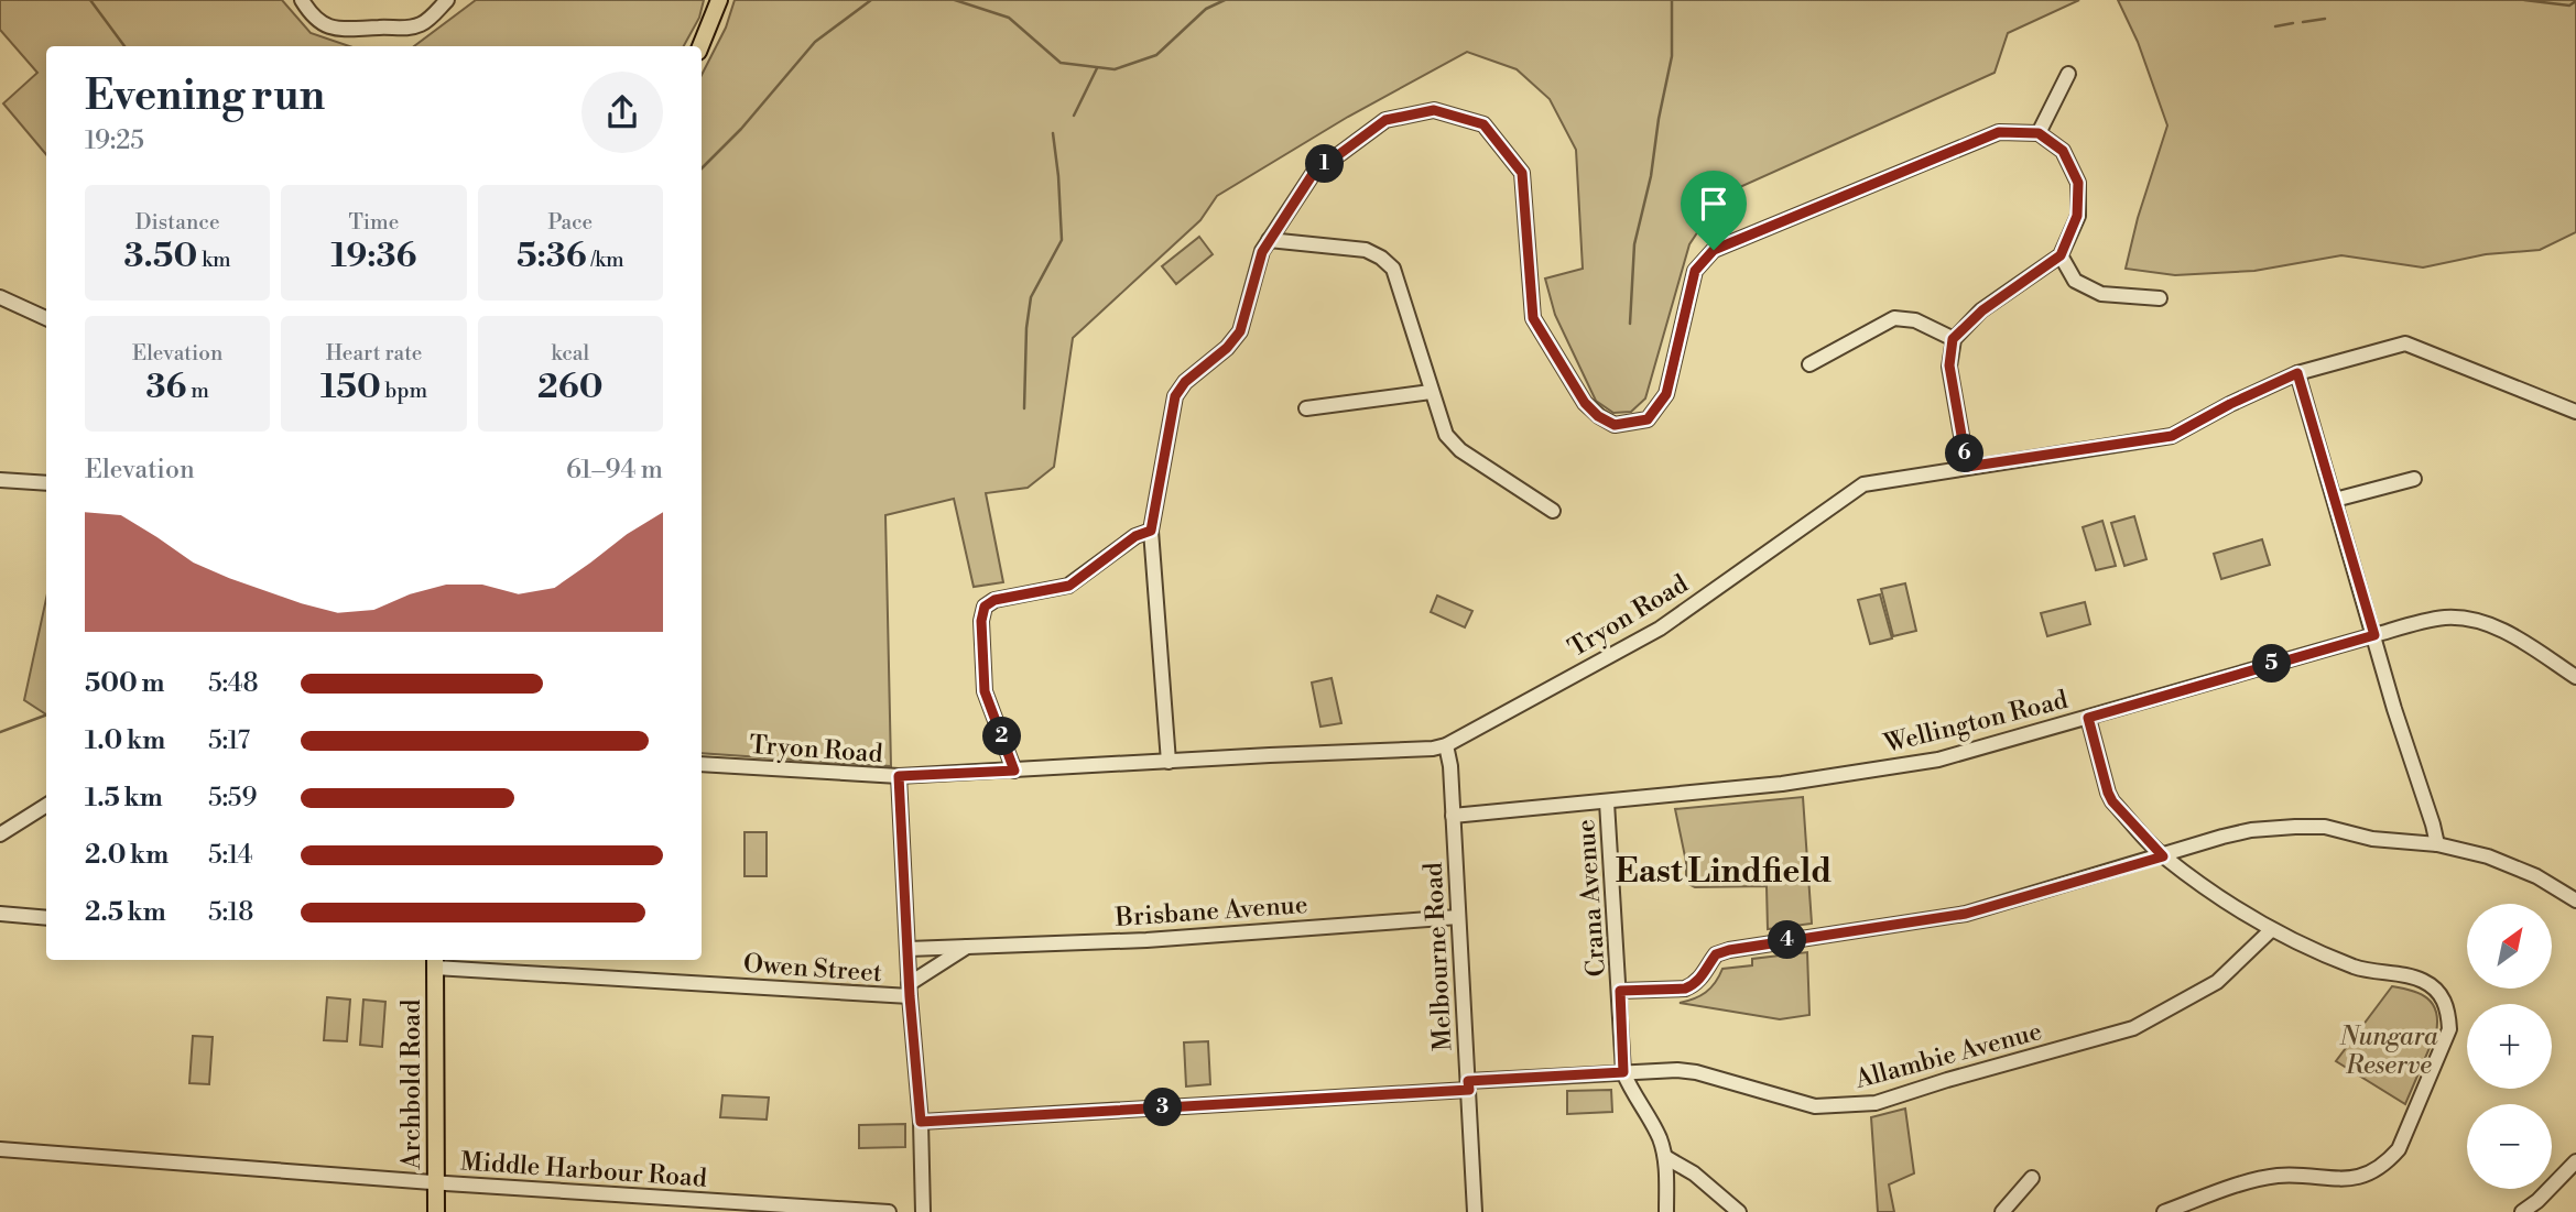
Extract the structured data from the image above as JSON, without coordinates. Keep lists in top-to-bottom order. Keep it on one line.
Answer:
{"streets":{"main road":["Archbold Road"],"street":["Tryon Road","Wellington Road","Crana Avenue","Brisbane Avenue","Melbourne Road","Owen Street","Allambie Avenue","Middle Harbour Road"]},"crossings":[["Tryon Road","Melbourne Road"],["Wellington Road","Crana Avenue"],["Wellington Road","Melbourne Road"],["Crana Avenue","Allambie Avenue"],["Brisbane Avenue","Melbourne Road"],["Melbourne Road","Allambie Avenue"],["Owen Street","Archbold Road"],["Archbold Road","Middle Harbour Road"]],"districts":["East Lindfield"],"parks":["Nungara Reserve"],"north":"top right","page":{"heading":["Evening run","19:25"],"pins":["1","6","5","2","4","3"],"stats":[["Distance","3.50 km"],["Time","19:36"],["Pace","5:36 /km"],["Elevation","36 m"],["Heart rate","150 bpm"],["kcal","260"]],"chart":["Elevation","61–94 m"],"list":[{"name":"500 m","note":"5:48"},{"name":"1.0 km","note":"5:17"},{"name":"1.5 km","note":"5:59"},{"name":"2.0 km","note":"5:14"},{"name":"2.5 km","note":"5:18"}],"map_buttons":["+","−"]}}
